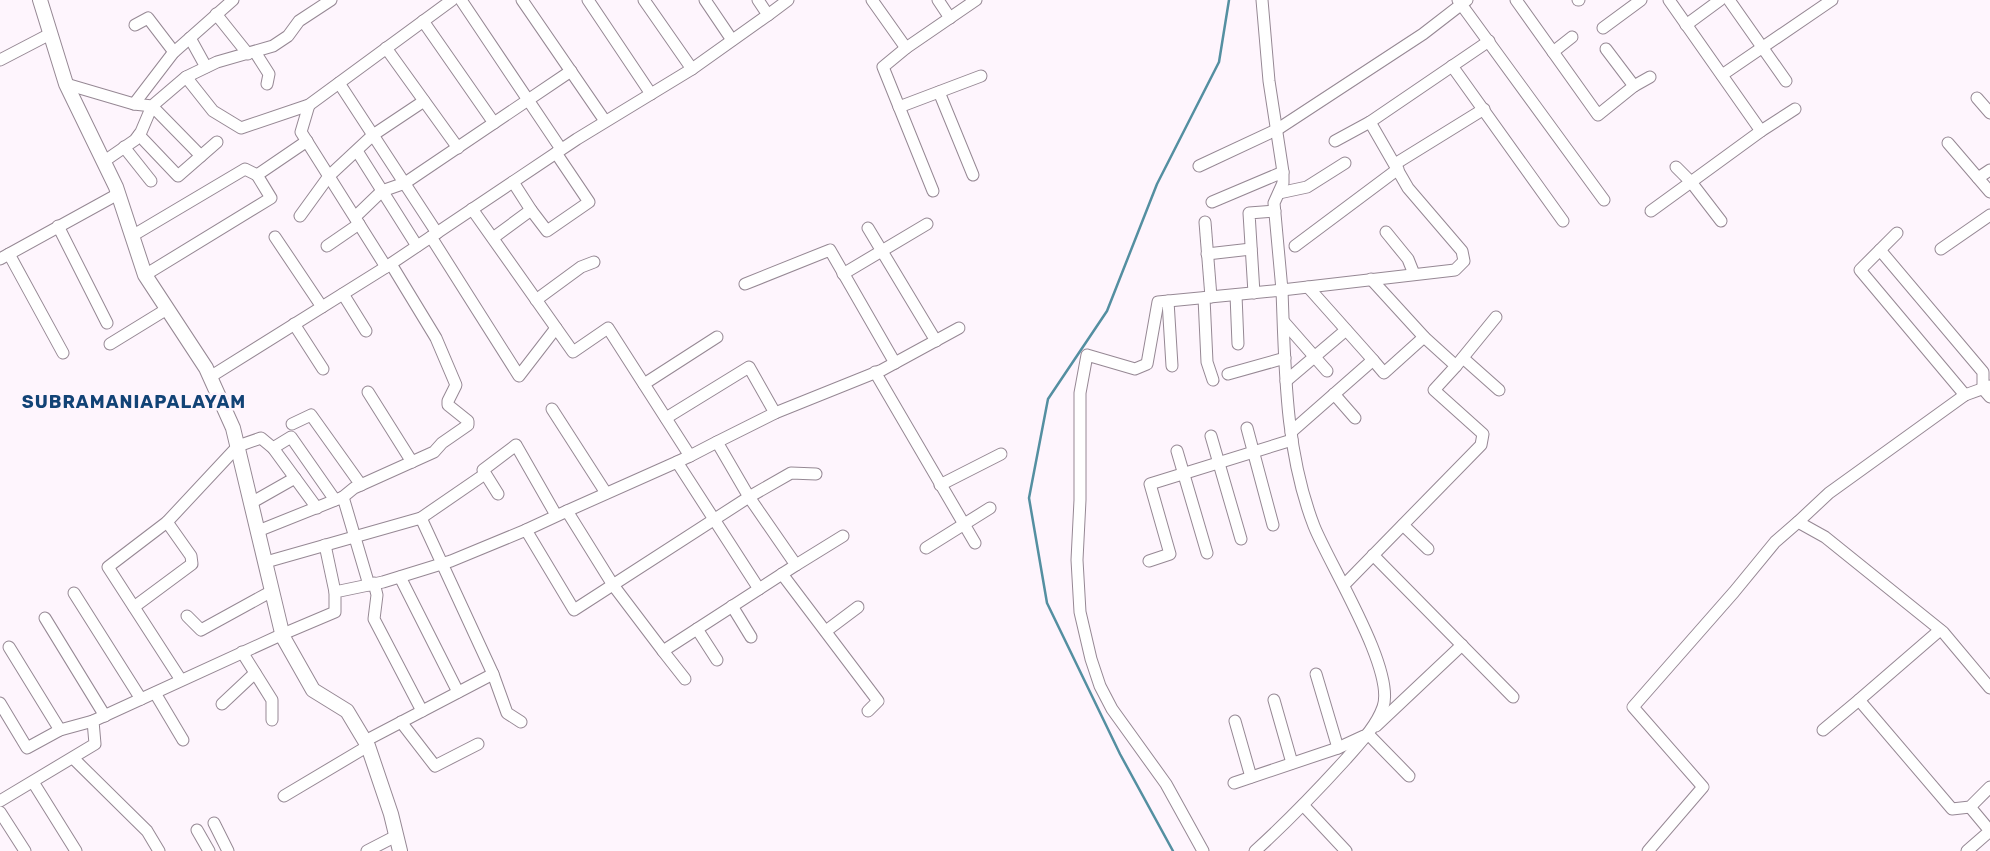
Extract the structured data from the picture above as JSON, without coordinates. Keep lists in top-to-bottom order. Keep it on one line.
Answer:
{"districts":["SUBRAMANIAPALAYAM"]}
